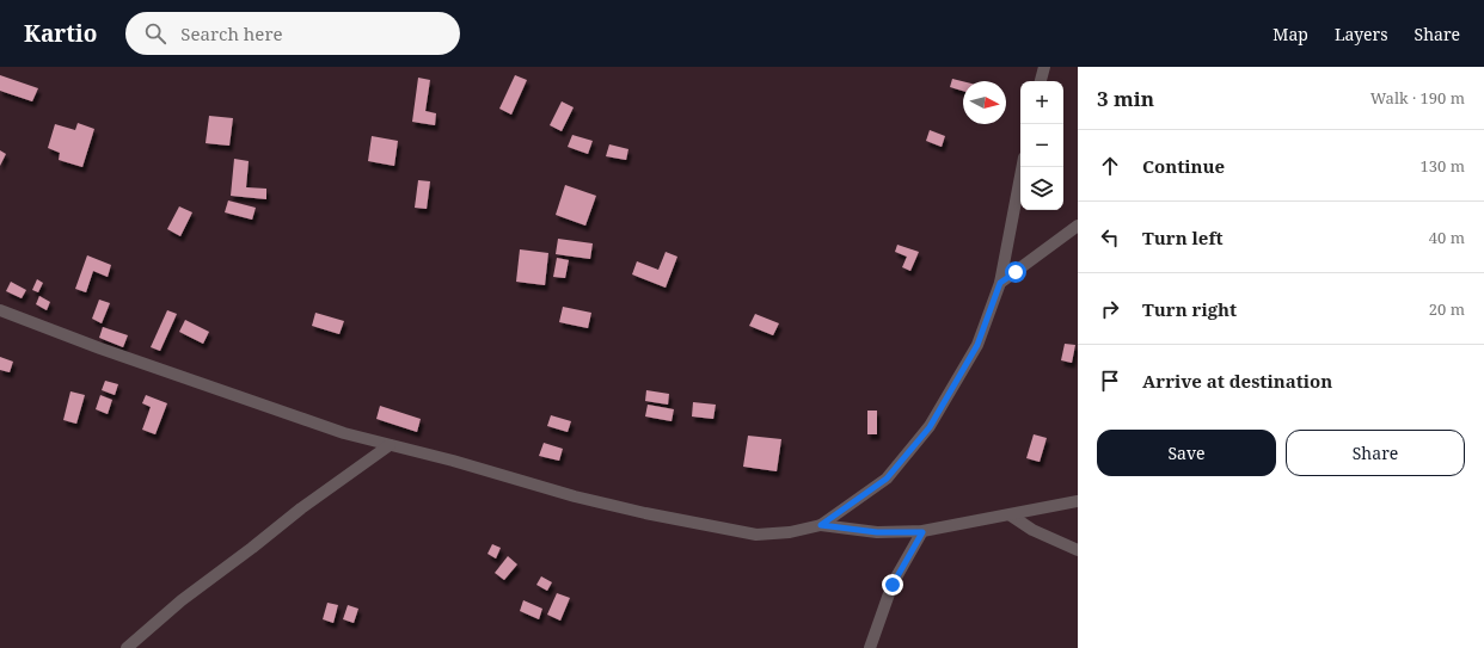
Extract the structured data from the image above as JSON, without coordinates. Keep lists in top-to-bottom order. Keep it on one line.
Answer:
{"north":"right","page":{"header":"Kartio","search":"Search here","nav":["Map","Layers","Share"],"heading":["3 min","Walk · 190 m"],"map_buttons":["+","−"],"list":[["Continue","130 m"],["Turn left","40 m"],["Turn right","20 m"],"Arrive at destination"],"buttons":["Save","Share"]}}
